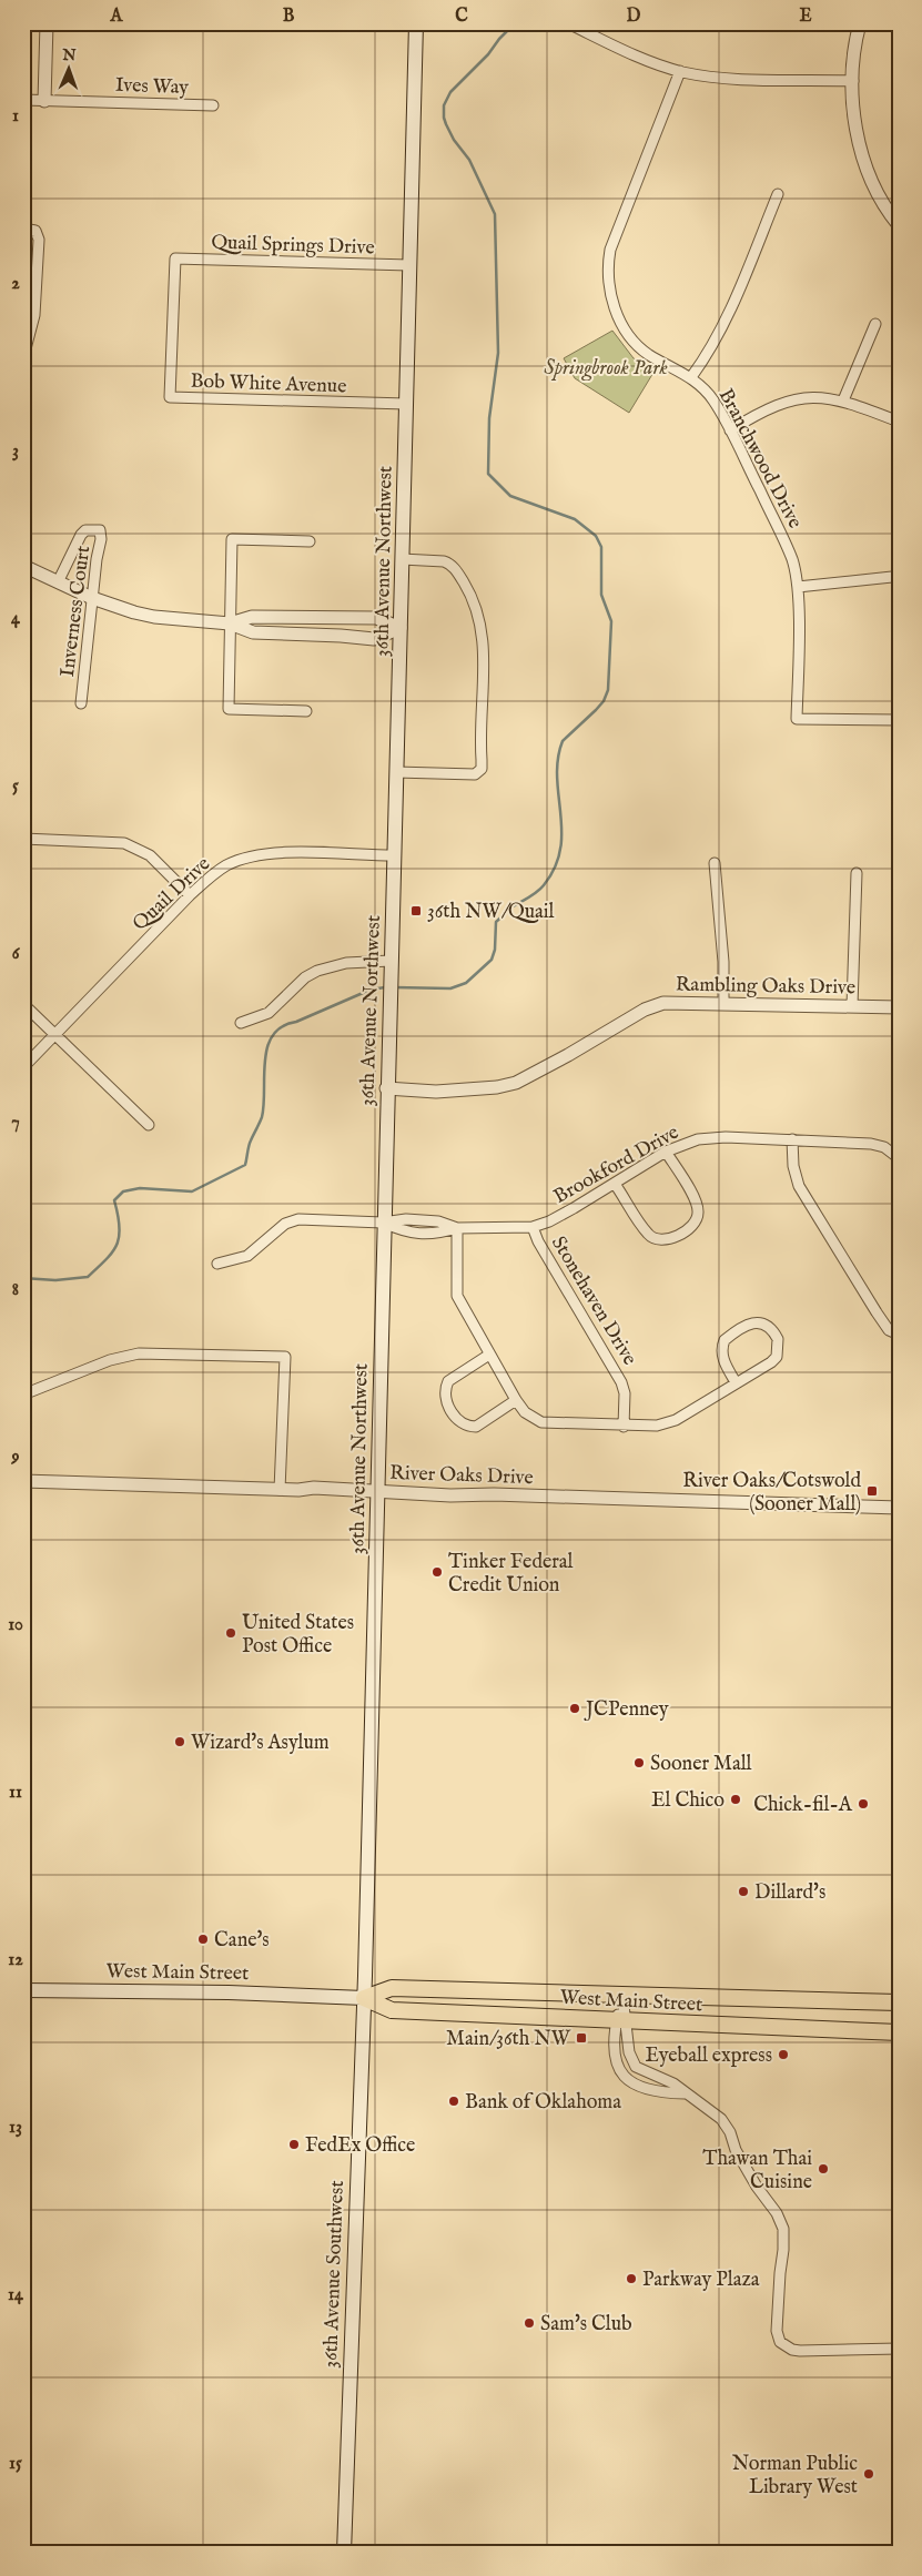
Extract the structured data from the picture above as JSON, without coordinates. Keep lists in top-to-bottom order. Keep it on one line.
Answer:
{"streets":{"main road":["36th Avenue Northwest","West Main Street","36th Avenue Southwest"],"street":["Ives Way","Quail Springs Drive","Bob White Avenue","Branchwood Drive","Inverness Court","Quail Drive","Rambling Oaks Drive","Brookford Drive","Stonehaven Drive","River Oaks Drive"]},"crossings":[["Quail Springs Drive","Bob White Avenue"],["Quail Springs Drive","36th Avenue Northwest"],["Bob White Avenue","36th Avenue Northwest"],["36th Avenue Northwest","Quail Drive"],["36th Avenue Northwest","Rambling Oaks Drive"],["36th Avenue Northwest","Brookford Drive"],["36th Avenue Northwest","River Oaks Drive"],["36th Avenue Northwest","West Main Street"],["36th Avenue Northwest","36th Avenue Southwest"],["Brookford Drive","Stonehaven Drive"],["West Main Street","36th Avenue Southwest"]],"parks":["Springbrook Park"],"places":{"transit":["36th NW/Quail","River Oaks/Cotswold (Sooner Mall)","Main/36th NW"],"other":["Tinker Federal Credit Union","United States Post Office","JCPenney","Wizard's Asylum","Sooner Mall","El Chico","Chick-fil-A","Dillard's","Cane's","Eyeball express","Bank of Oklahoma","FedEx Office","Thawan Thai Cuisine","Parkway Plaza","Sam's Club","Norman Public Library West"]},"north":"top","grid":{"columns":["A","B","C","D","E"],"rows":["1","2","3","4","5","6","7","8","9","10","11","12","13","14","15"]}}
